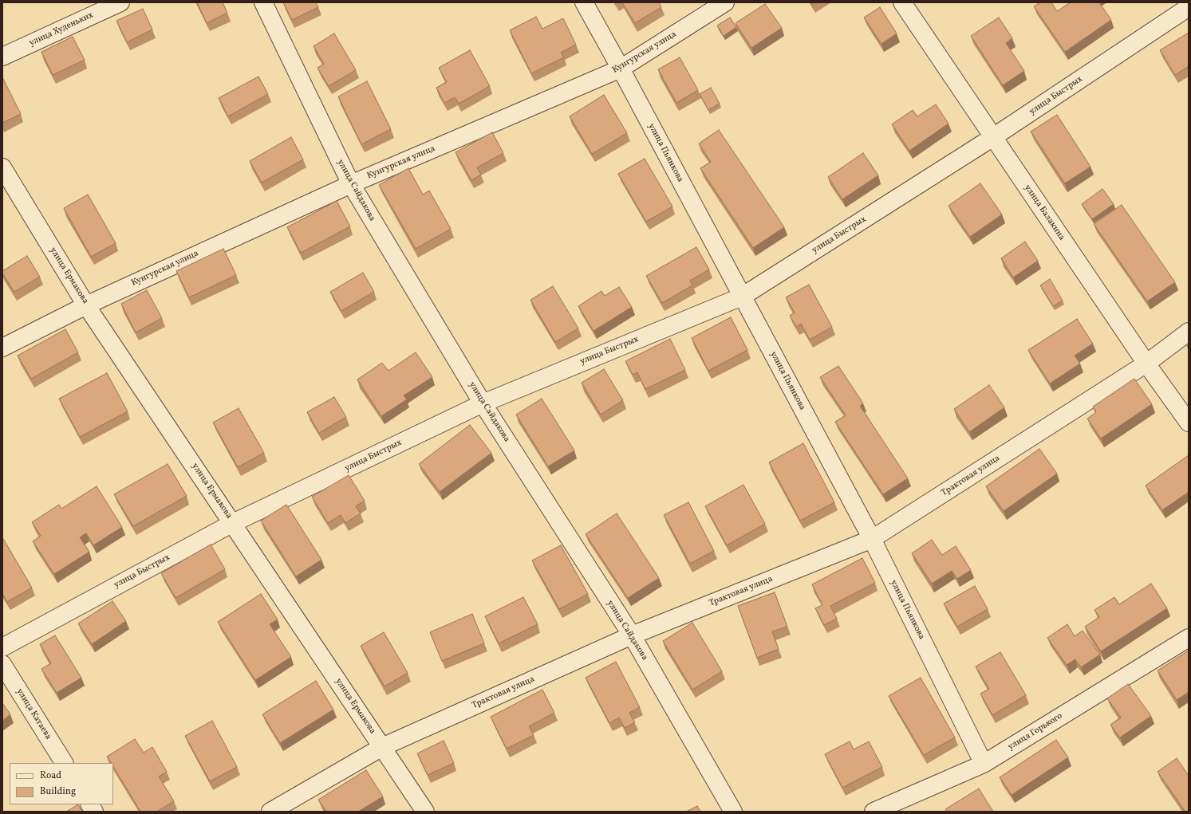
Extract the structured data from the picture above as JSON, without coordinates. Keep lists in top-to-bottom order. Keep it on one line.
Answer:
{"streets":{"street":["улица Худеньких","Кунгурская улица","улица Быстрых","улица Пьянкова","улица Сайдакова","улица Балакина","улица Ермакова","Трактовая улица","улица Катаева","улица Горького"]},"crossings":[["Кунгурская улица","улица Пьянкова"],["Кунгурская улица","улица Сайдакова"],["Кунгурская улица","улица Ермакова"],["улица Быстрых","улица Пьянкова"],["улица Быстрых","улица Сайдакова"],["улица Быстрых","улица Балакина"],["улица Быстрых","улица Ермакова"],["улица Пьянкова","Трактовая улица"],["улица Пьянкова","улица Горького"],["улица Сайдакова","Трактовая улица"],["улица Балакина","Трактовая улица"],["улица Ермакова","Трактовая улица"]],"legend":["Road","Building"]}
